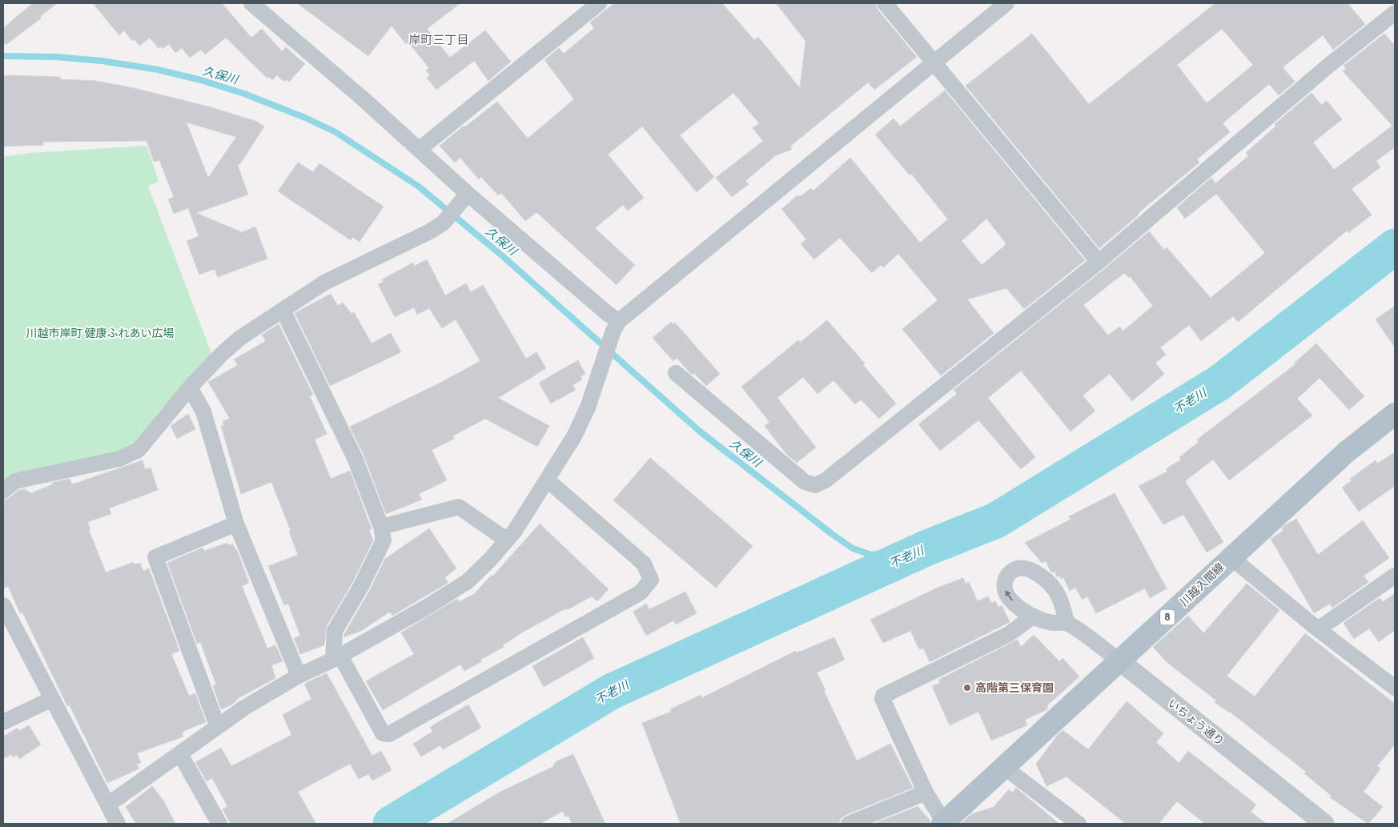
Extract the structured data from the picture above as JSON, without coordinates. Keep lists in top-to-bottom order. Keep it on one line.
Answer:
{"streets":{"main road":["川越入間線","8"],"street":["いちょう通り"]},"crossings":[["川越入間線","いちょう通り"]],"districts":["岸町三丁目"],"water":["久保川","不老川"],"parks":["川越市岸町 健康ふれあい広場"],"places":["高階第三保育園"]}
